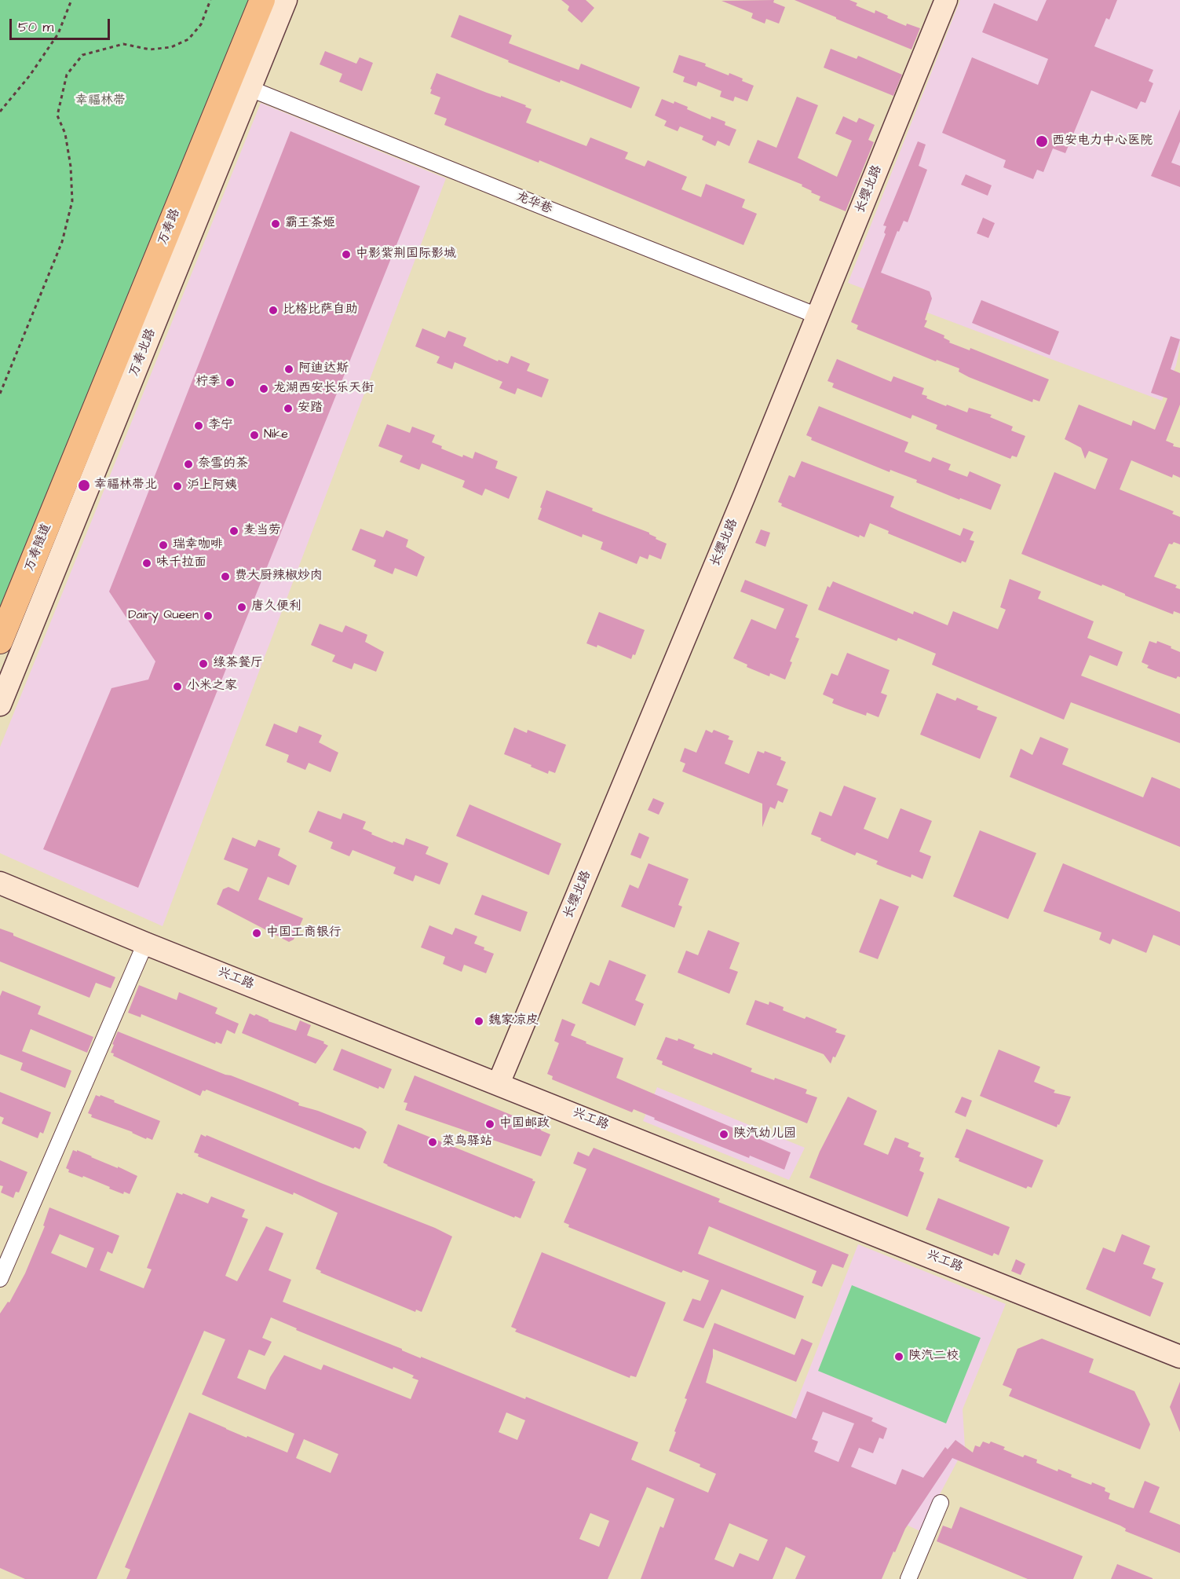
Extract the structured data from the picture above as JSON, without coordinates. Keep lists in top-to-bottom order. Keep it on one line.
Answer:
{"streets":{"main road":["万寿路","万寿隧道"],"street":["长缨北路","龙华巷","万寿北路","兴工路"]},"crossings":[["长缨北路","龙华巷"],["长缨北路","兴工路"],["龙华巷","万寿北路"],["万寿路","万寿隧道"]],"parks":["幸福林带"],"places":["西安电力中心医院","霸王茶姬","中影紫荆国际影城","比格比萨自助","阿迪达斯","柠季","龙湖西安长乐天街","安踏","李宁","Nike","奈雪的茶","幸福林带北","沪上阿姨","麦当劳","瑞幸咖啡","味千拉面","费大厨辣椒炒肉","唐久便利","Dairy Queen","绿茶餐厅","小米之家","中国工商银行","魏家凉皮","中国邮政","陕汽幼儿园","菜鸟驿站","陕汽二校"],"scale_bar":"50 m"}
